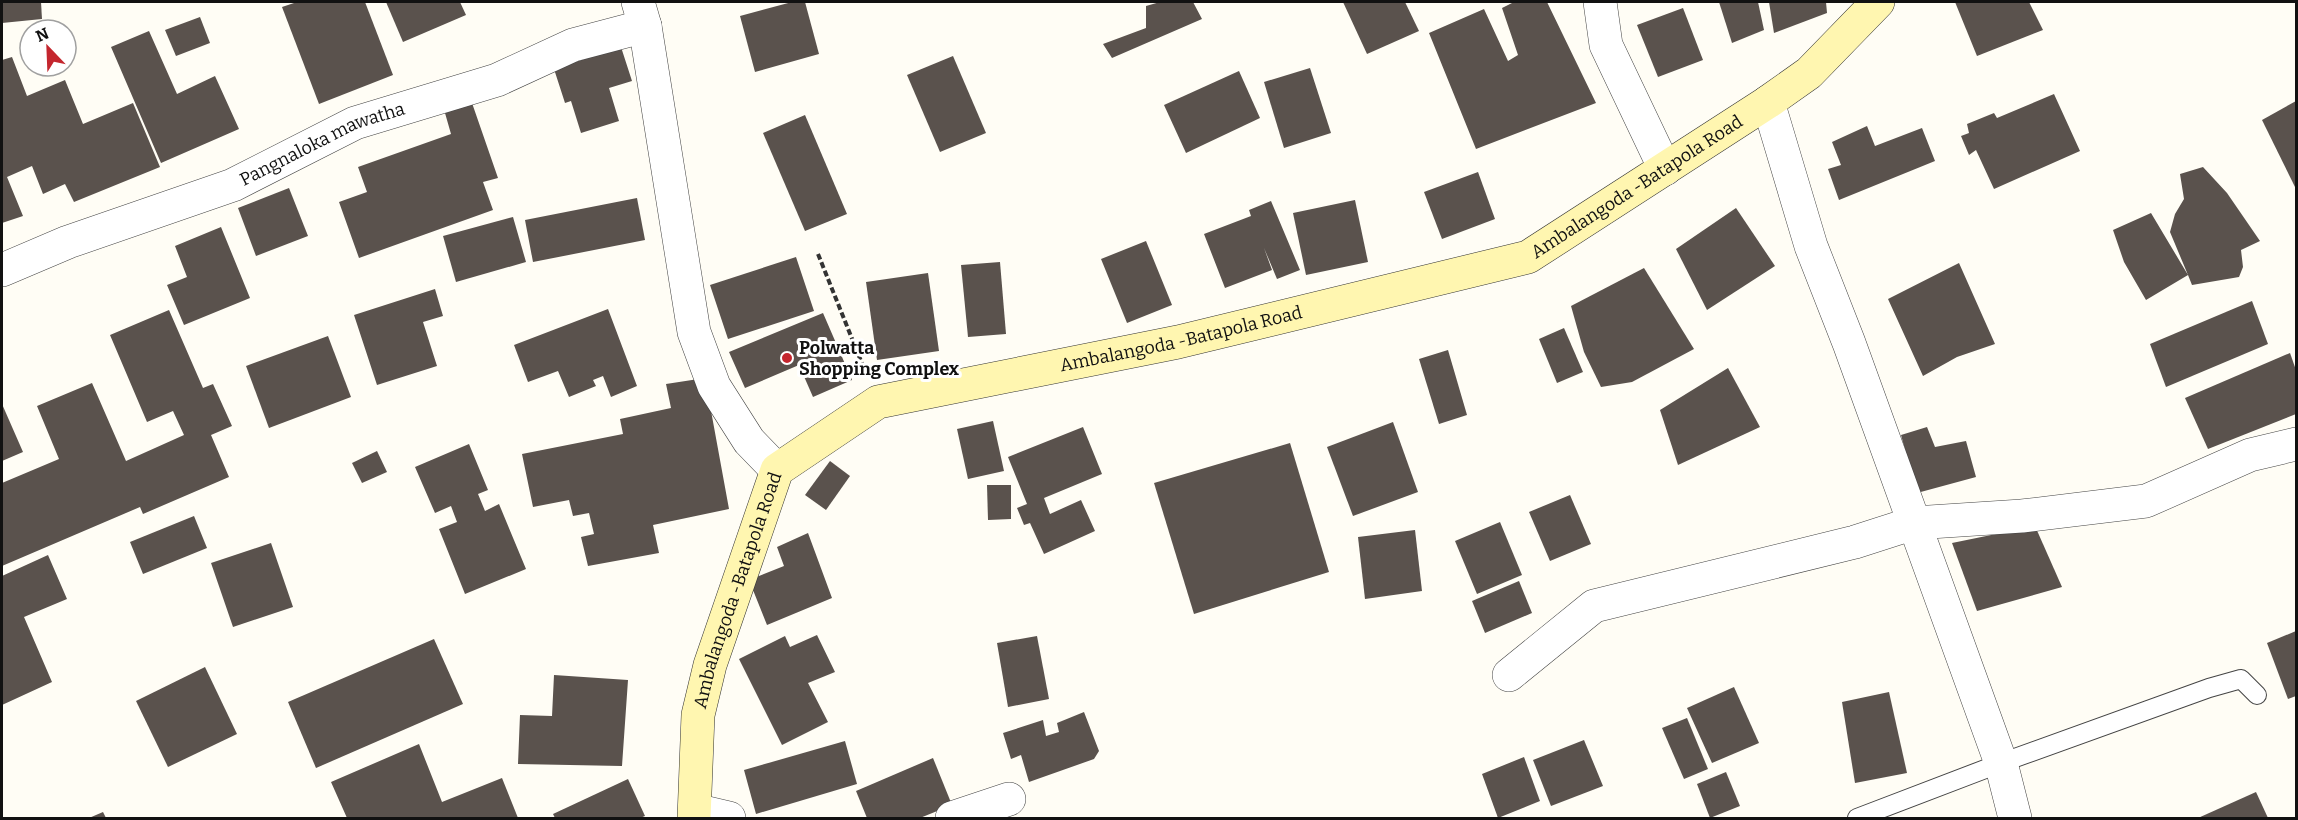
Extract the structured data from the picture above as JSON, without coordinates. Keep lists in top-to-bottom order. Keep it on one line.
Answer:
{"streets":{"main road":["Ambalangoda -Batapola Road"],"street":["Pangnaloka mawatha"]},"places":["Polwatta Shopping Complex"],"north":"top left"}
